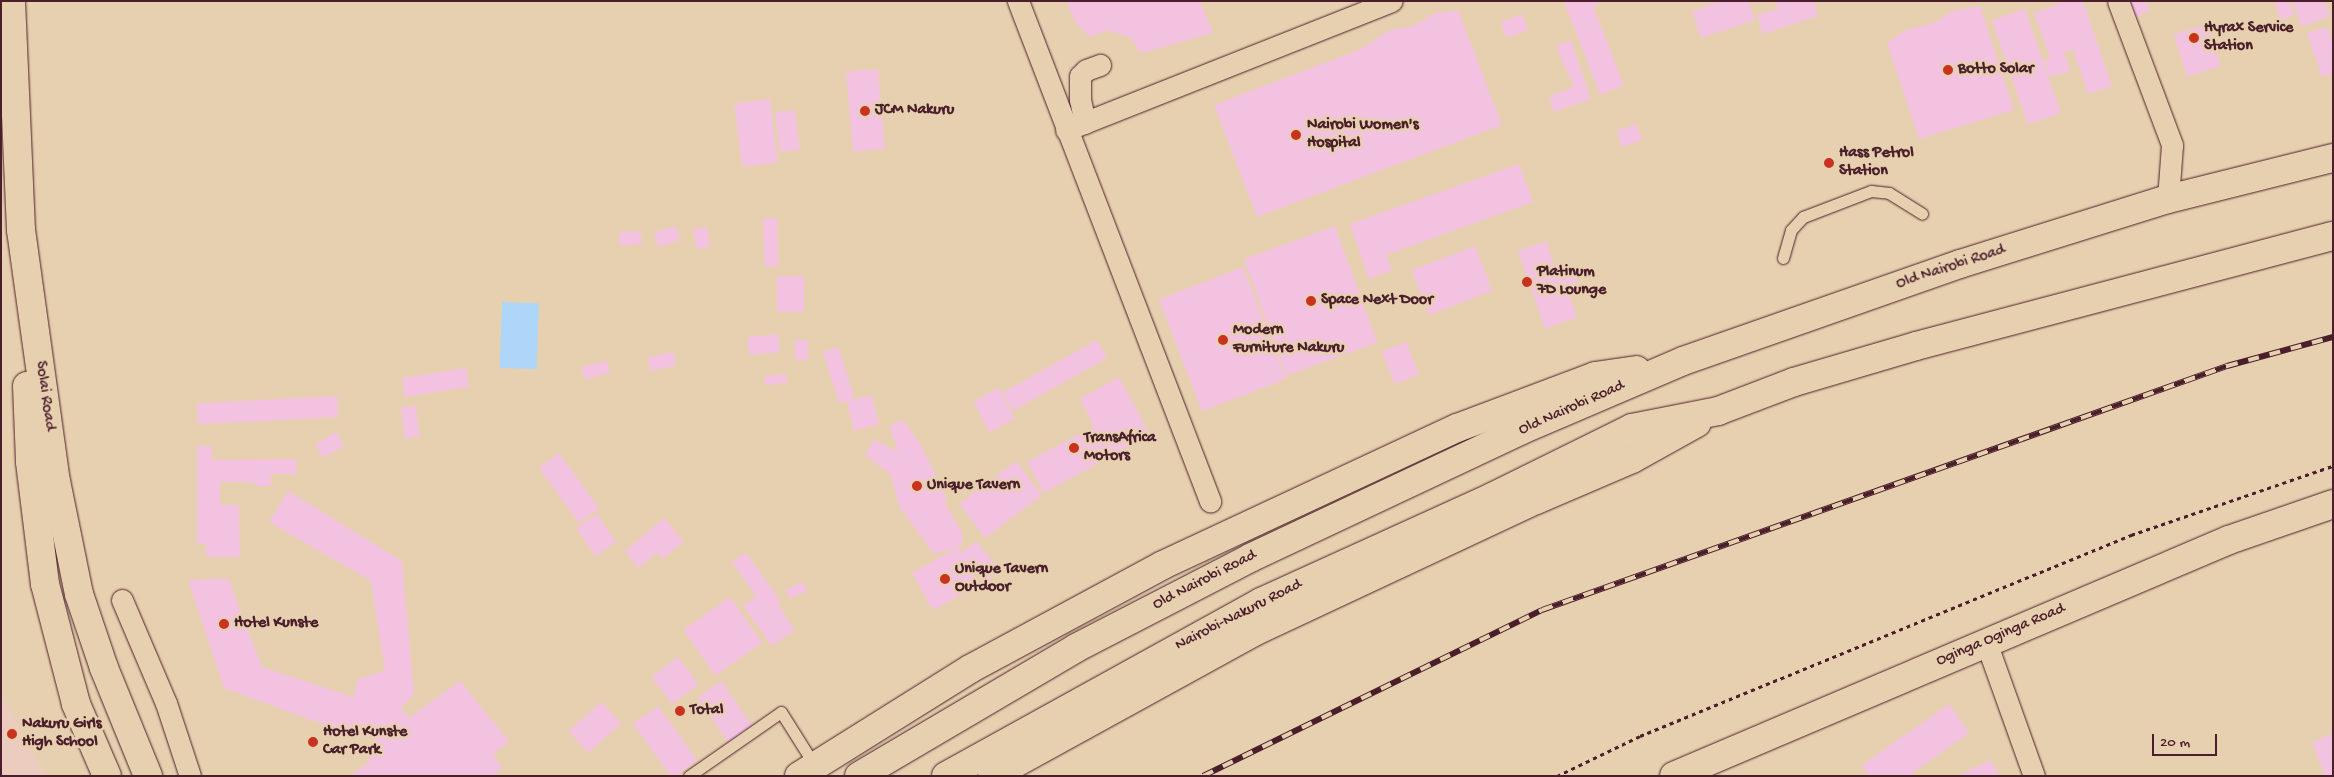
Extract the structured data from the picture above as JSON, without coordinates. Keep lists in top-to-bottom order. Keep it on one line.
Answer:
{"streets":{"main road":["Old Nairobi Road","Solai Road","Nairobi-Nakuru Road","Oginga Oginga Road"]},"places":["Hyrax Service Station","Botto Solar","JCM Nakuru","Nairobi Women's Hospital","Hass Petrol Station","Platinum 7D Lounge","Space Next Door","Modern Furniture Nakuru","TransAfrica Motors","Unique Tavern","Unique Tavern Outdoor","Hotel Kunste","Total","Nakuru Girls High School","Hotel Kunste Car Park"],"scale_bar":"20 m"}
